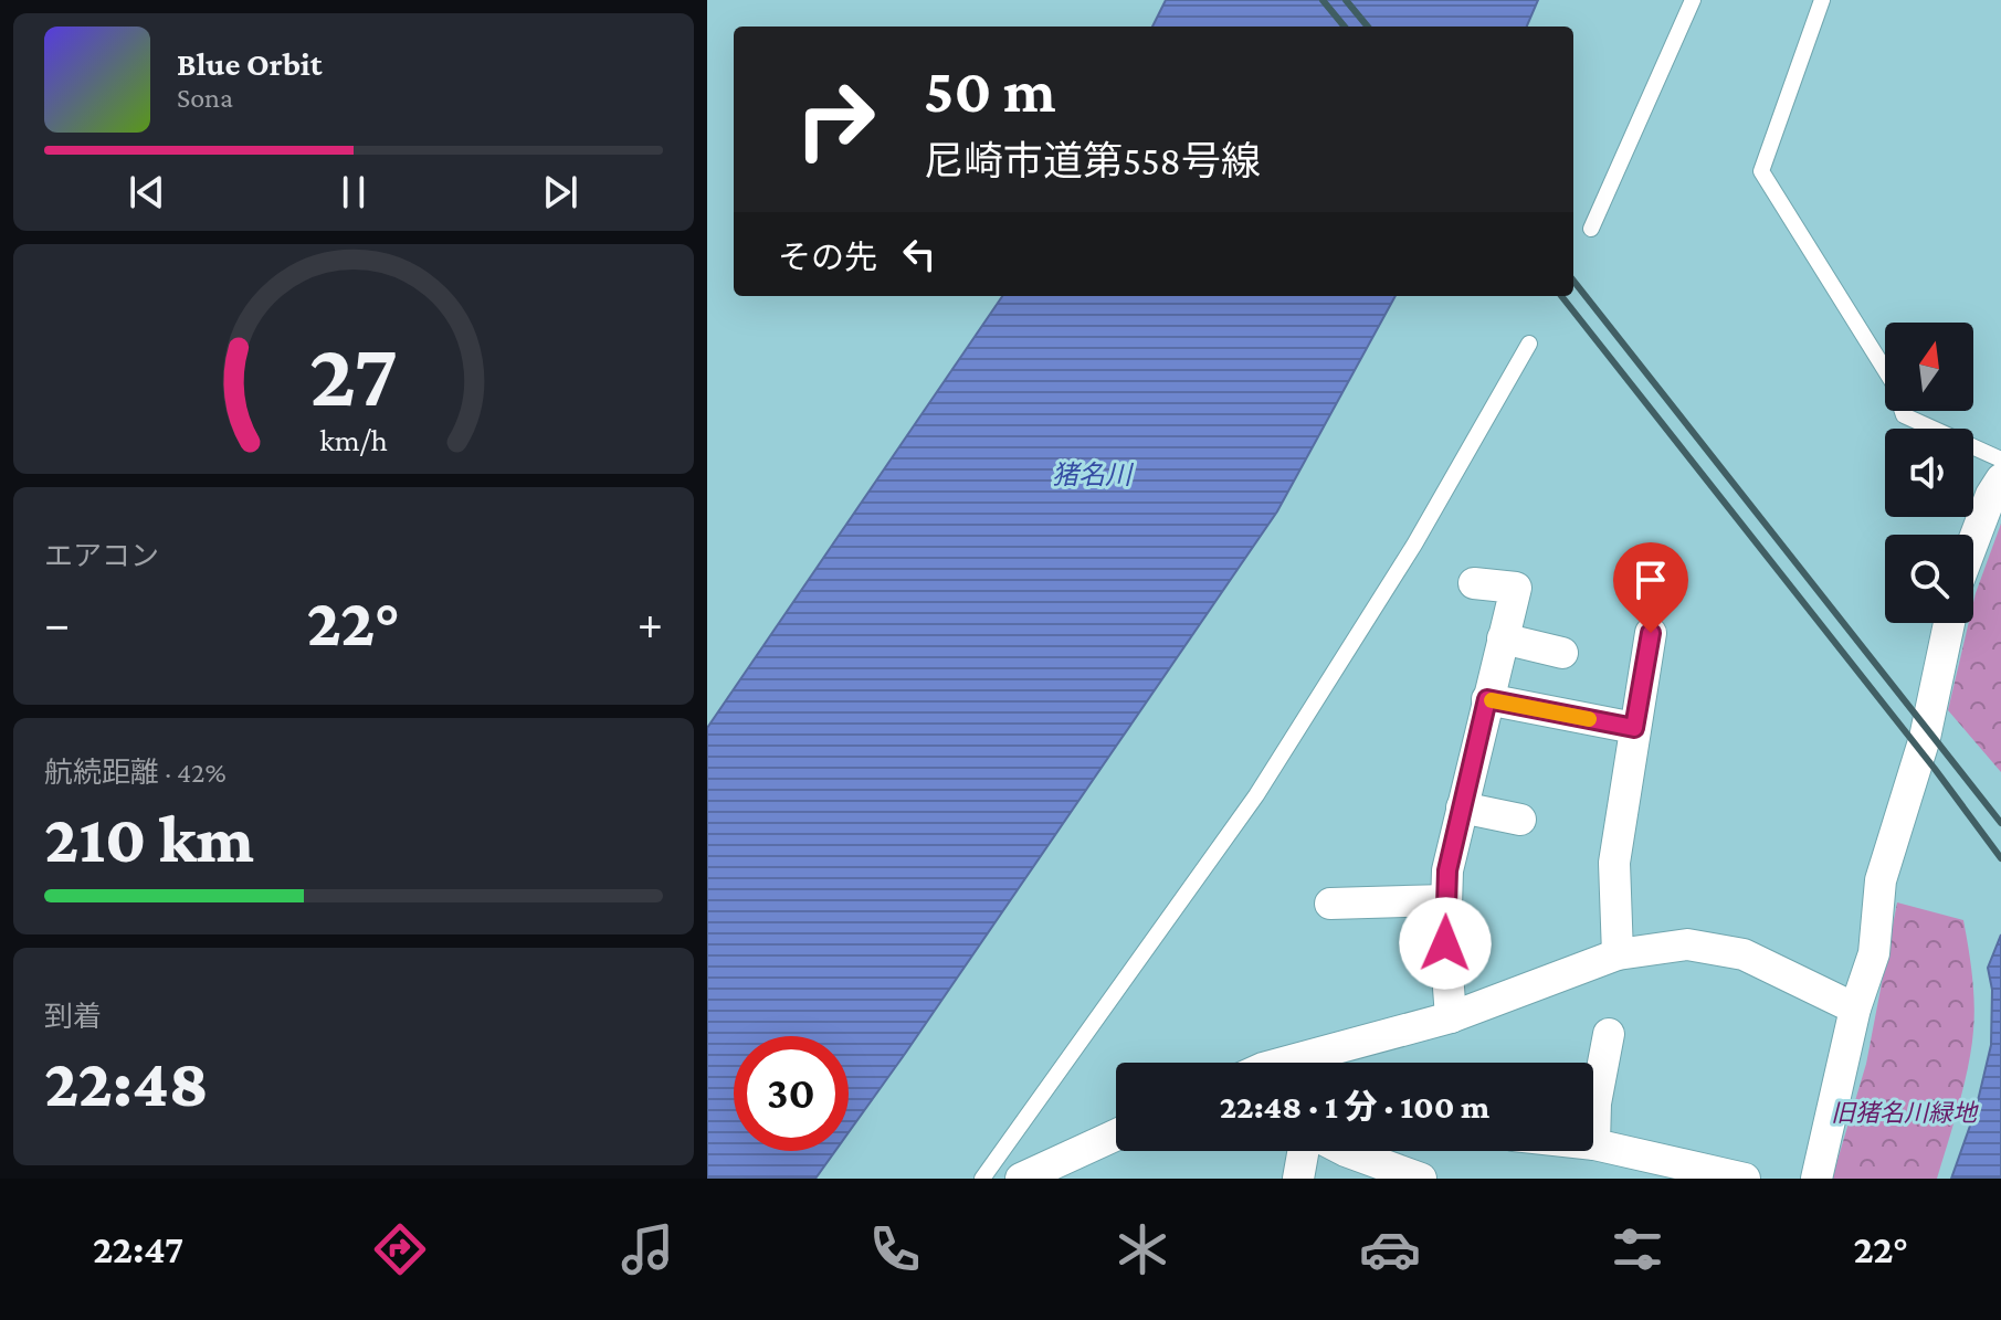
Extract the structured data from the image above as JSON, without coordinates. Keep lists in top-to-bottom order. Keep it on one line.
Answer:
{"water":["猪名川"],"parks":["旧猪名川緑地"],"north":"top","page":{"song":["Blue Orbit","Sona"],"turn":["50 m","尼崎市道第558号線"],"then":"その先","tile":["エアコン",["航続距離 · 42%","210 km"],["到着","22:48"]],"heat":["−","22°","+"],"limit":"30","trip":"22:48 · 1 分 · 100 m","tabs":["22:47","22°"],"gauge":["27","km/h"]}}
